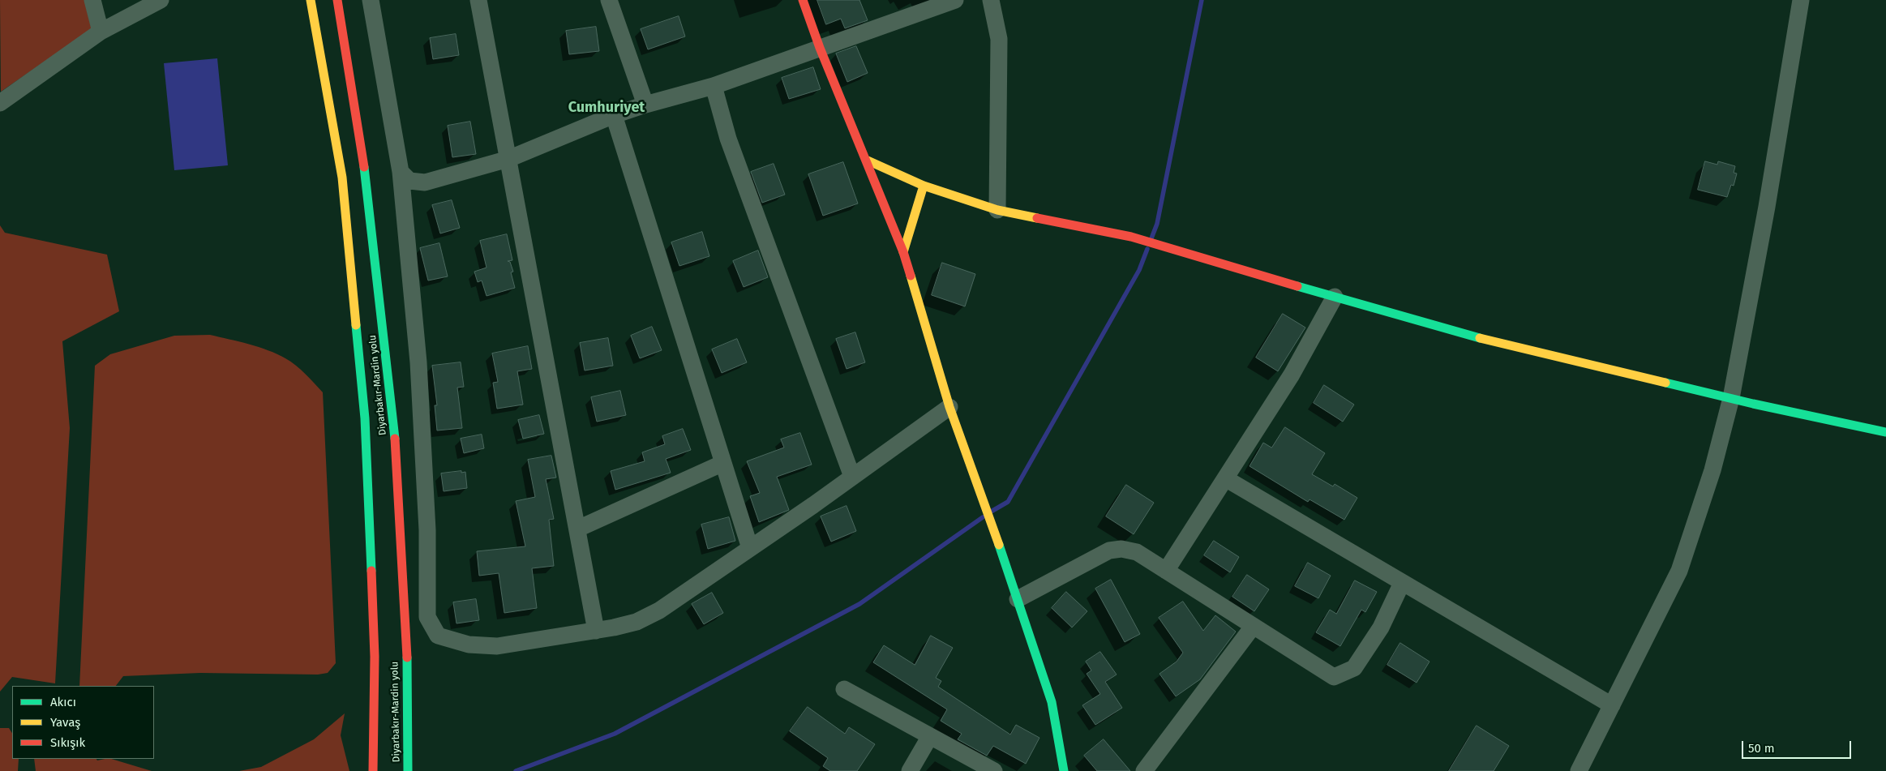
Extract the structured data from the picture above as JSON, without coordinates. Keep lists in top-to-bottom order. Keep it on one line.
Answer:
{"streets":{"main road":["Diyarbakır-Mardin yolu"]},"districts":["Cumhuriyet"],"legend":["Akıcı","Yavaş","Sıkışık"],"scale_bar":"50 m"}
